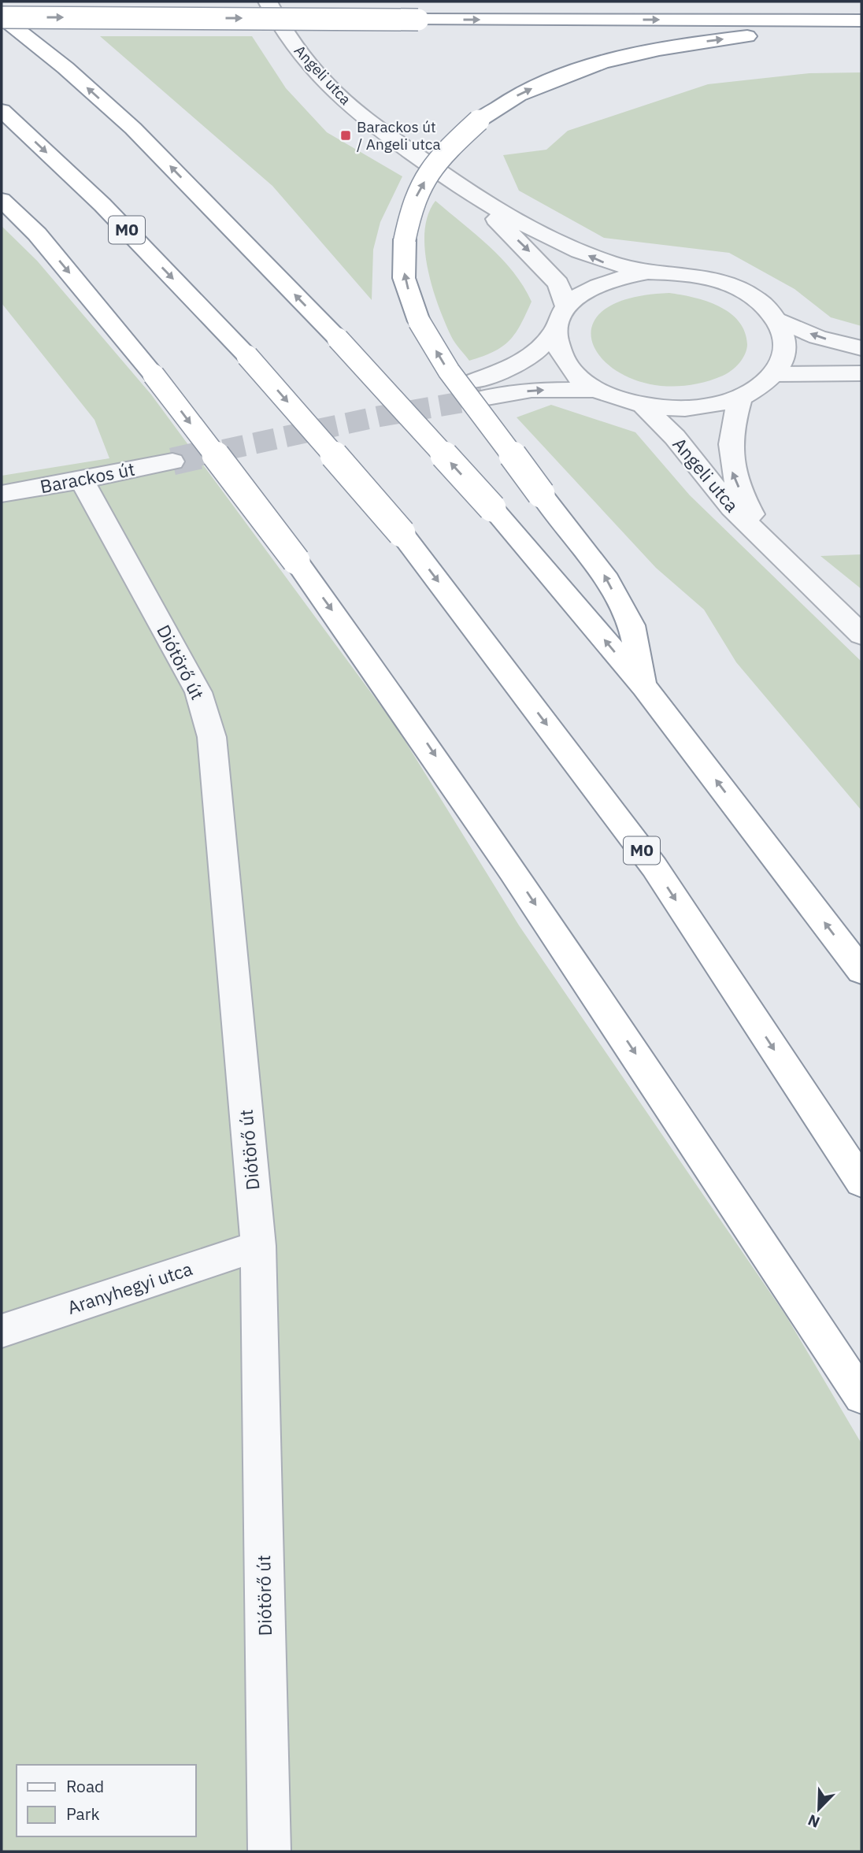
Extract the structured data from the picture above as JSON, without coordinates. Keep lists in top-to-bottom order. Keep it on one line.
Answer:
{"streets":{"highway":["M0"],"street":["Angeli utca","Barackos út","Diótörő út","Aranyhegyi utca"]},"crossings":[["Barackos út","Diótörő út"],["Diótörő út","Aranyhegyi utca"]],"places":{"transit":["Barackos út / Angeli utca"]},"legend":["Road","Park"],"north":"bottom left"}
